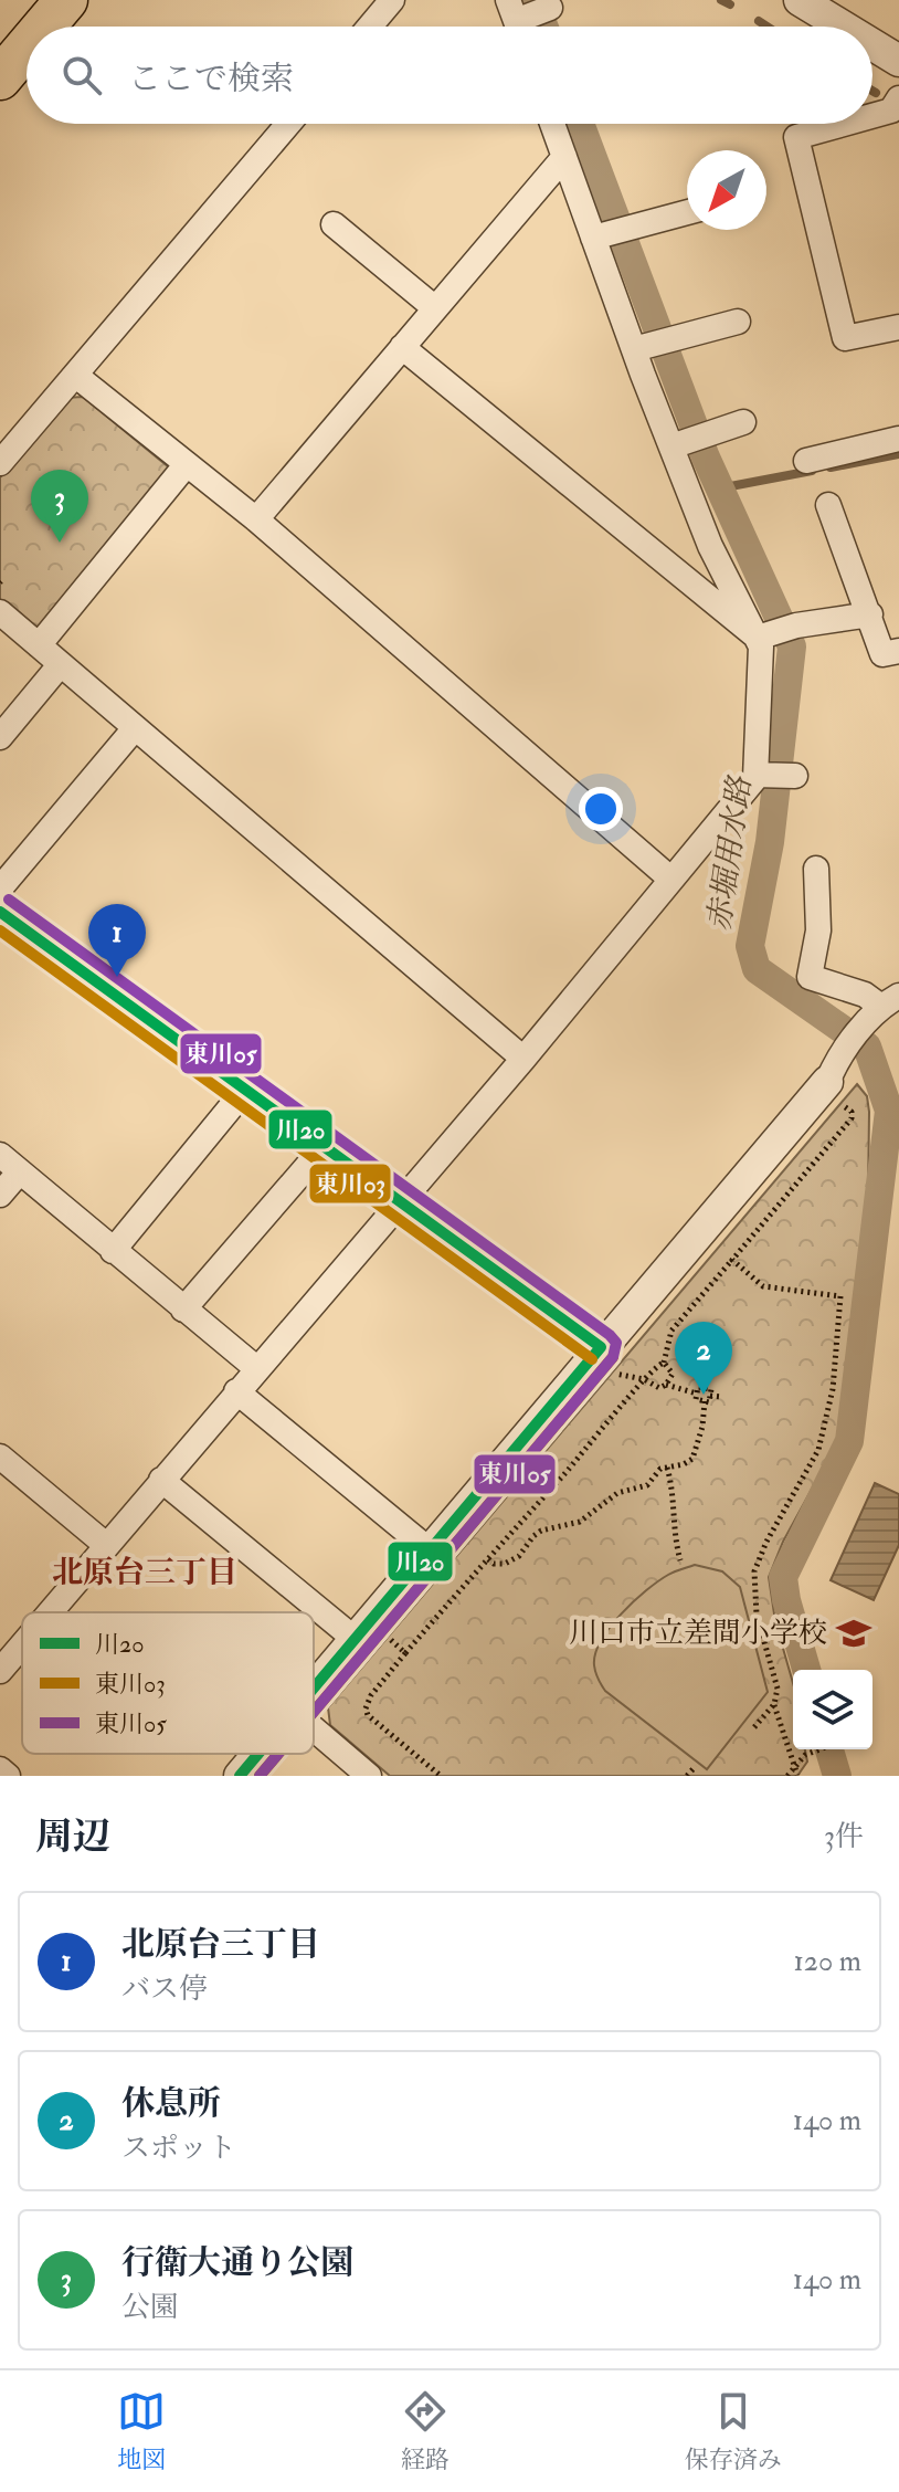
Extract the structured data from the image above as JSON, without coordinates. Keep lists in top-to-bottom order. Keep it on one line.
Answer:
{"districts":["北原台三丁目"],"water":["赤堀用水路"],"places":{"school or university":["川口市立差間小学校"]},"lines":["transit line 東川05","transit line 川20","transit line 東川03"],"legend":["川20","東川03","東川05"],"north":"bottom left","page":{"search":"ここで検索","pins":["3","1","2"],"heading":["周辺","3件"],"list":[{"mark":"1","name":"北原台三丁目","note":"バス停","value":"120 m"},{"mark":"2","name":"休息所","note":"スポット","value":"140 m"},{"mark":"3","name":"行衛大通り公園","note":"公園","value":"140 m"}],"nav":["地図","経路","保存済み"]}}
